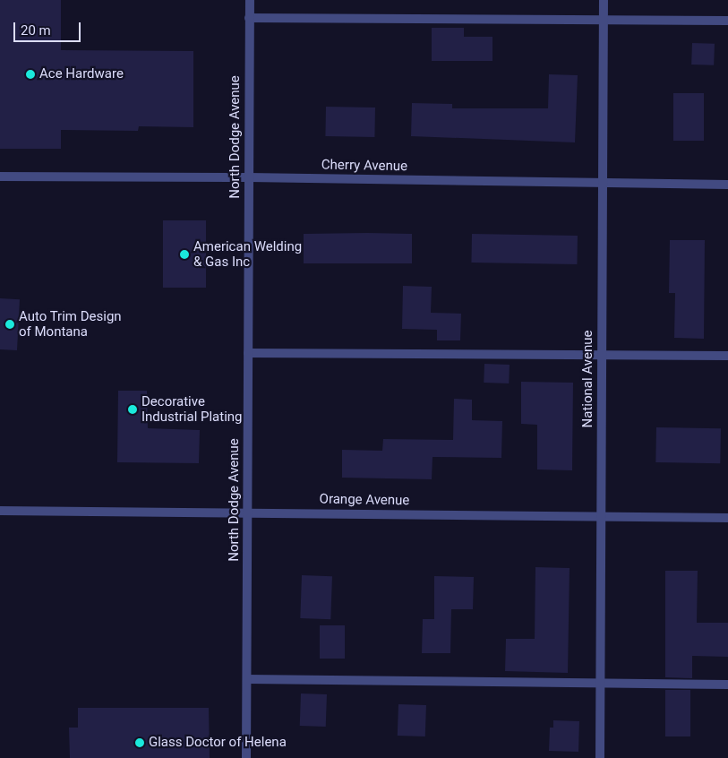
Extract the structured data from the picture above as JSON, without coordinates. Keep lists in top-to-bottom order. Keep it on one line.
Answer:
{"streets":{"street":["North Dodge Avenue","Cherry Avenue","National Avenue","Orange Avenue"]},"crossings":[["North Dodge Avenue","Cherry Avenue"],["North Dodge Avenue","Orange Avenue"],["Cherry Avenue","National Avenue"],["National Avenue","Orange Avenue"]],"places":["Ace Hardware","American Welding & Gas Inc","Auto Trim Design of Montana","Decorative Industrial Plating","Glass Doctor of Helena"],"scale_bar":"20 m"}
